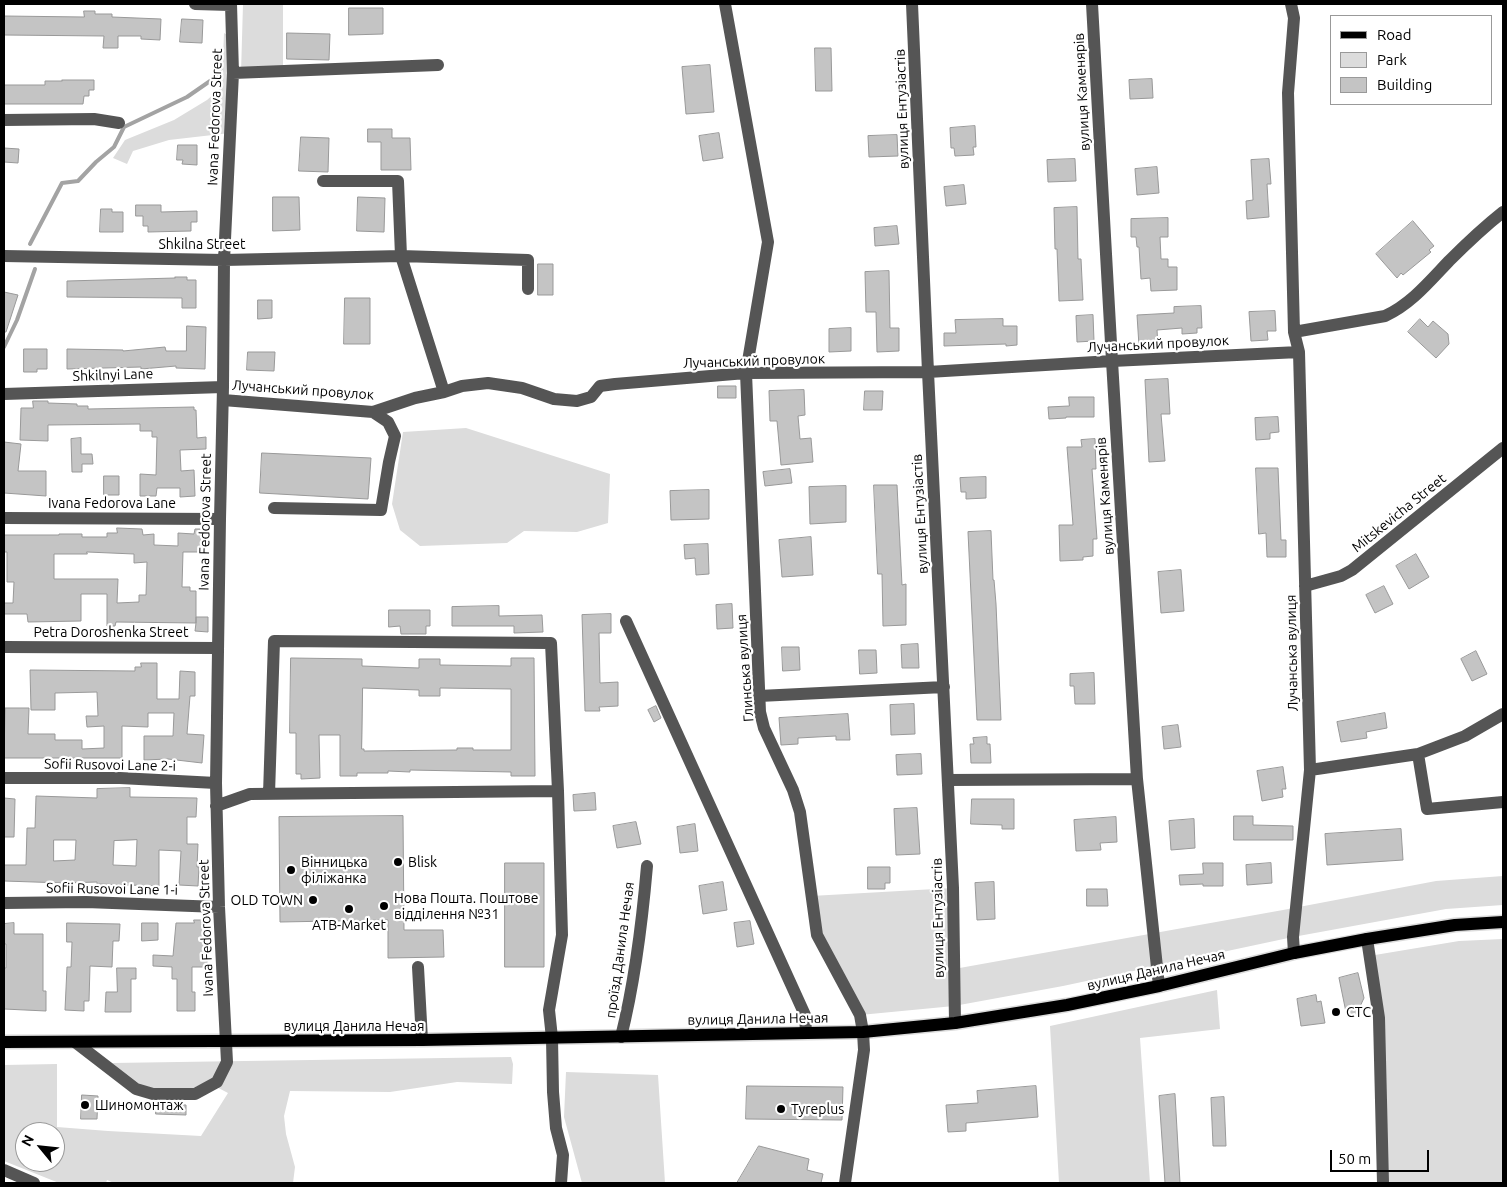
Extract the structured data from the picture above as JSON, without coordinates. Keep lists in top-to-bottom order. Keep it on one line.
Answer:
{"streets":{"main road":["вулиця Данила Нечая"],"street":["вулиця Каменярів","вулиця Ентузіастів","Ivana Fedorova Street","Shkilna Street","Лучанський провулок","Shkilnyi Lane","Ivana Fedorova Lane","Mitskevicha Street","Petra Doroshenka Street","Лучанська вулиця","Глинська вулиця","Sofii Rusovoi Lane 2-i","Sofii Rusovoi Lane 1-i","проїзд Данила Нечая"]},"crossings":[["вулиця Каменярів","Лучанський провулок"],["вулиця Каменярів","вулиця Данила Нечая"],["вулиця Ентузіастів","Лучанський провулок"],["вулиця Ентузіастів","вулиця Данила Нечая"],["Ivana Fedorova Street","Shkilna Street"],["Ivana Fedorova Street","Лучанський провулок"],["Ivana Fedorova Street","Shkilnyi Lane"],["Ivana Fedorova Street","Ivana Fedorova Lane"],["Ivana Fedorova Street","Petra Doroshenka Street"],["Ivana Fedorova Street","Sofii Rusovoi Lane 2-i"],["Ivana Fedorova Street","Sofii Rusovoi Lane 1-i"],["Ivana Fedorova Street","вулиця Данила Нечая"],["Лучанський провулок","Shkilnyi Lane"],["Лучанський провулок","Лучанська вулиця"],["Лучанський провулок","Глинська вулиця"],["Mitskevicha Street","Лучанська вулиця"],["Лучанська вулиця","вулиця Данила Нечая"],["Глинська вулиця","вулиця Данила Нечая"],["проїзд Данила Нечая","вулиця Данила Нечая"]],"places":["Blisk","Вінницька філіжанка","OLD TOWN","Нова Пошта. Поштове відділення №31","ATB-Market","СТС","Шиномонтаж","Tyreplus"],"legend":["Road","Park","Building"],"scale_bar":"50 m","north":"top left"}
